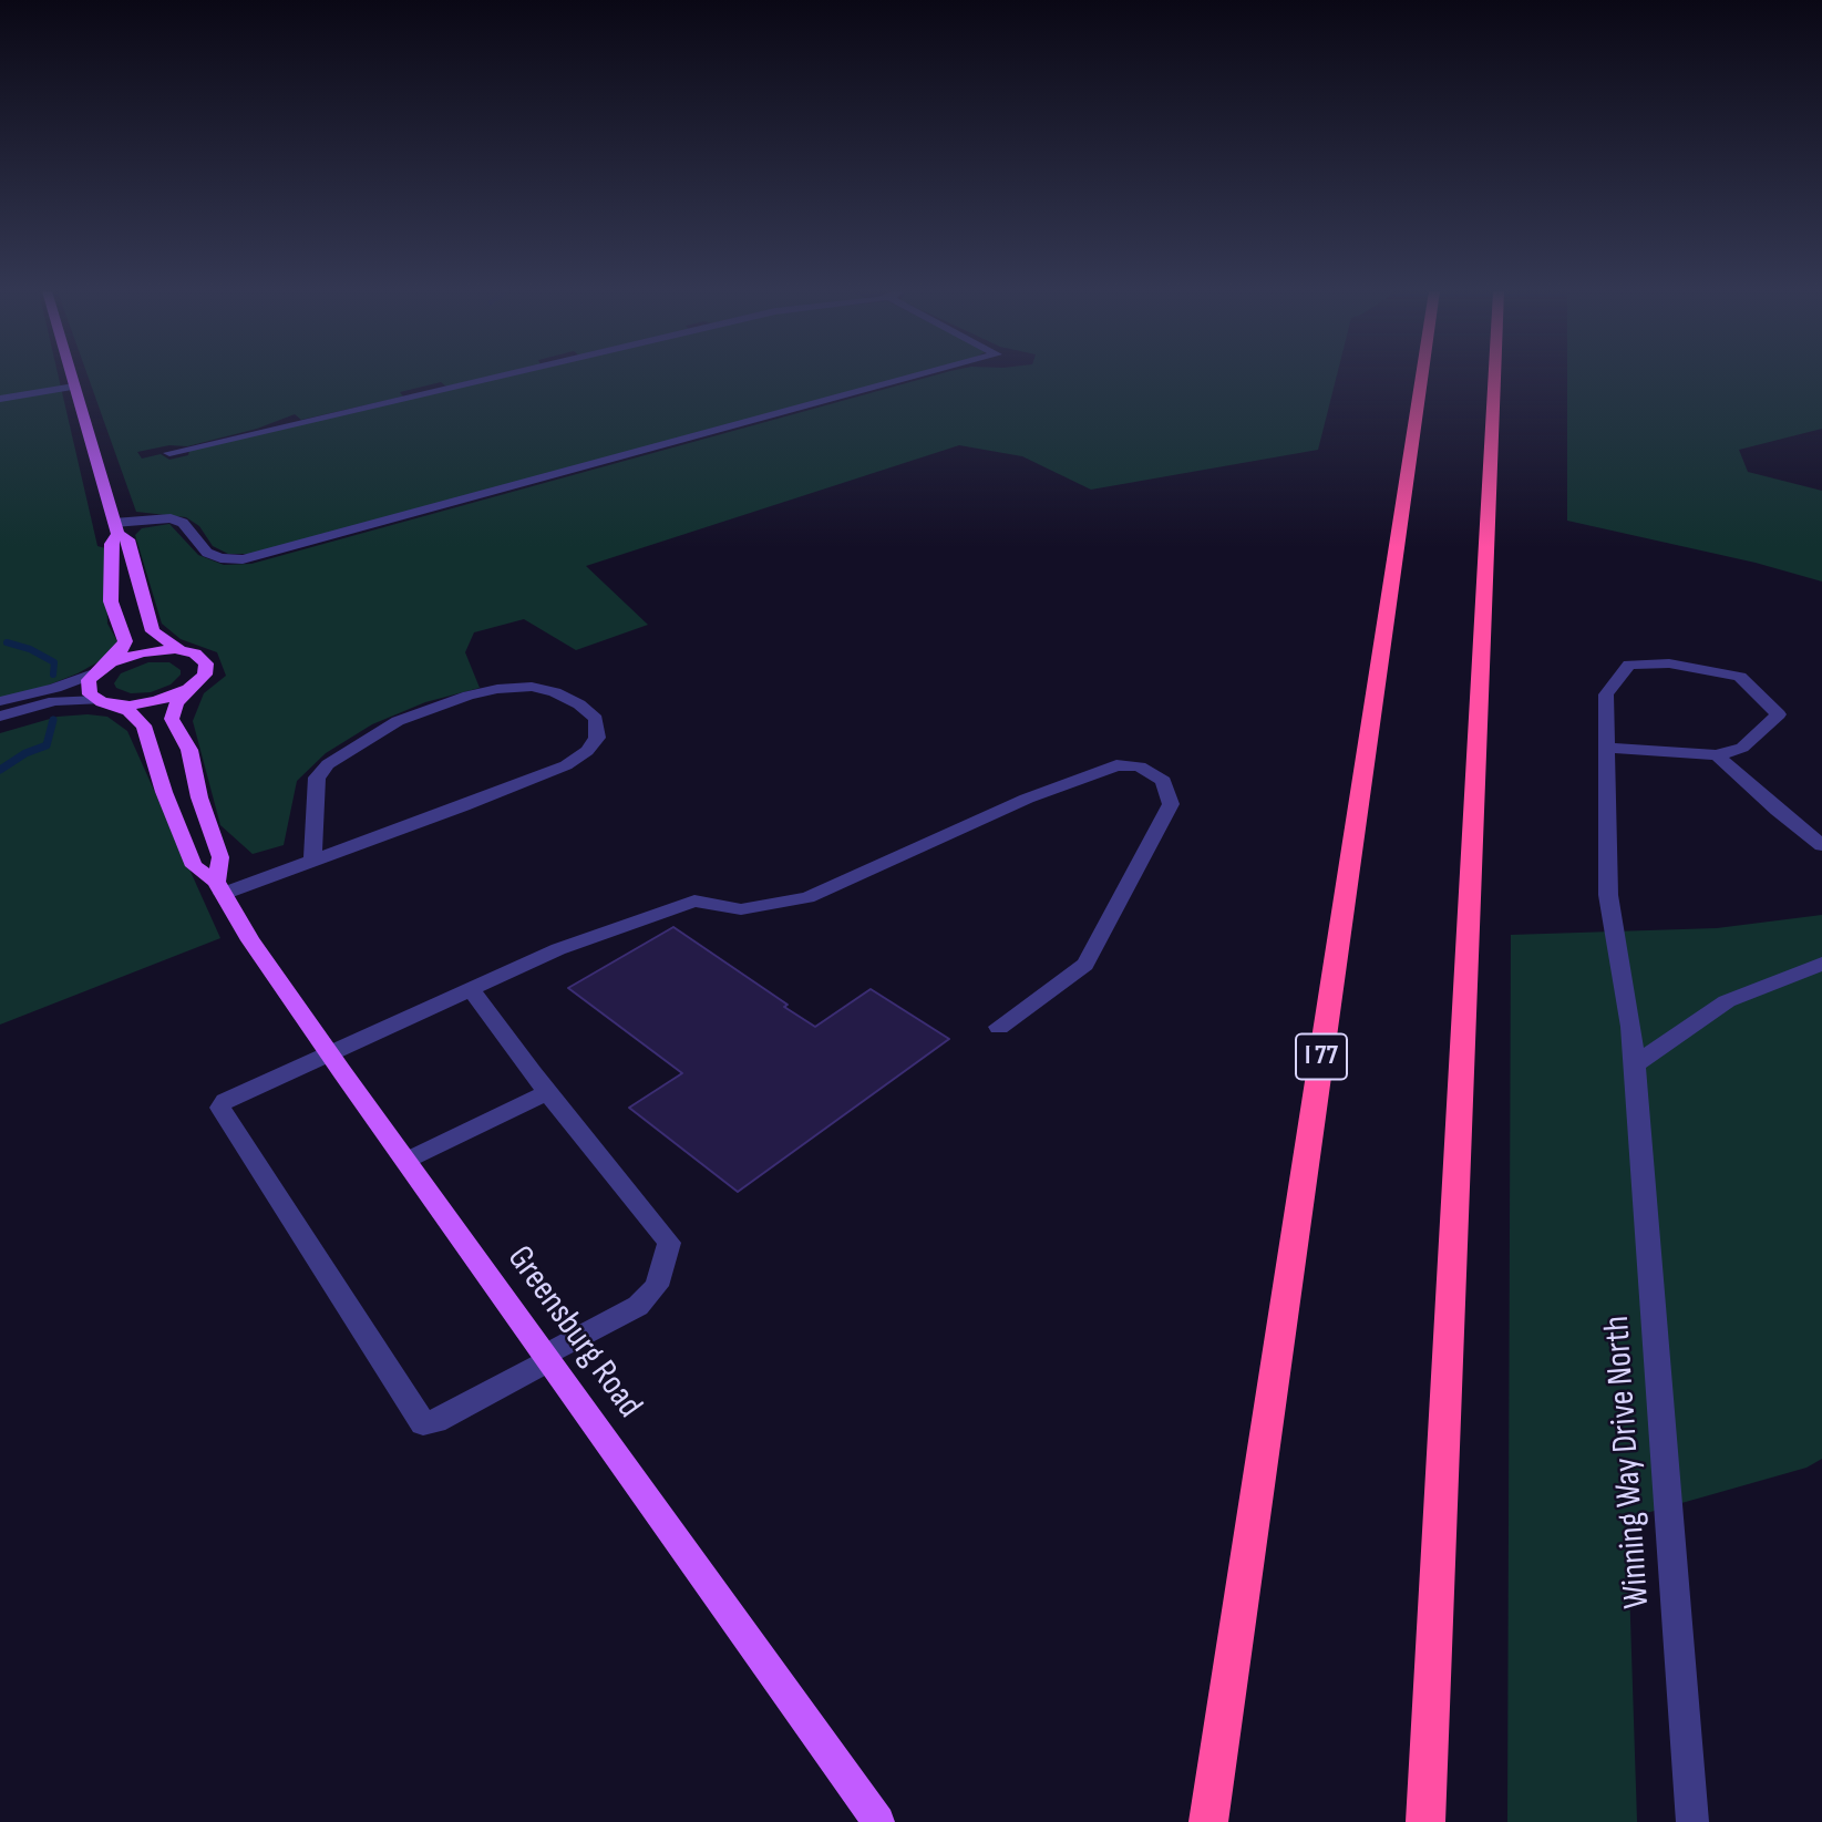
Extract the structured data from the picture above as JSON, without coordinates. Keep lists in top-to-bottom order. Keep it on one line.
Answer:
{"streets":{"highway":["I 77"],"main road":["Greensburg Road"],"street":["Winning Way Drive North"]}}
